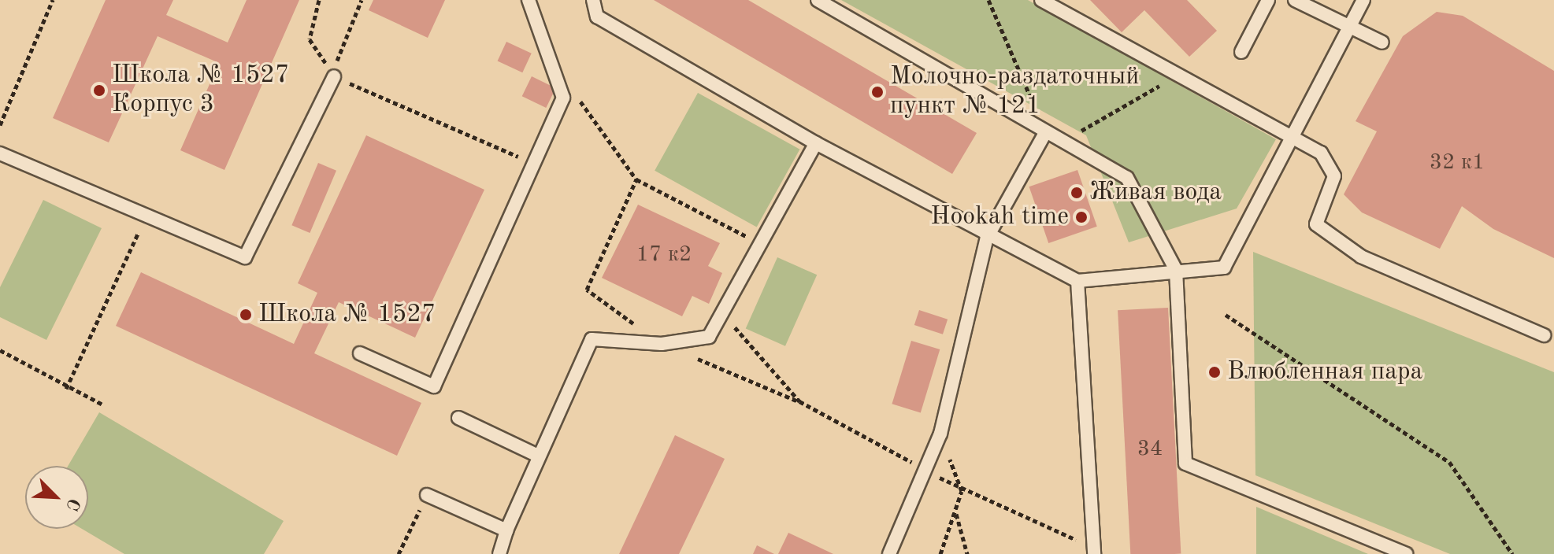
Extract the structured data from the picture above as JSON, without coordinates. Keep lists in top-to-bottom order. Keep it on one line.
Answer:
{"places":["Школа № 1527 Корпус 3","Молочно-раздаточный пункт № 121","Живая вода","Hookah time","Школа № 1527","Влюбленная пара"],"house_numbers":["32 к1","17 к2","34"],"north":"bottom right"}
